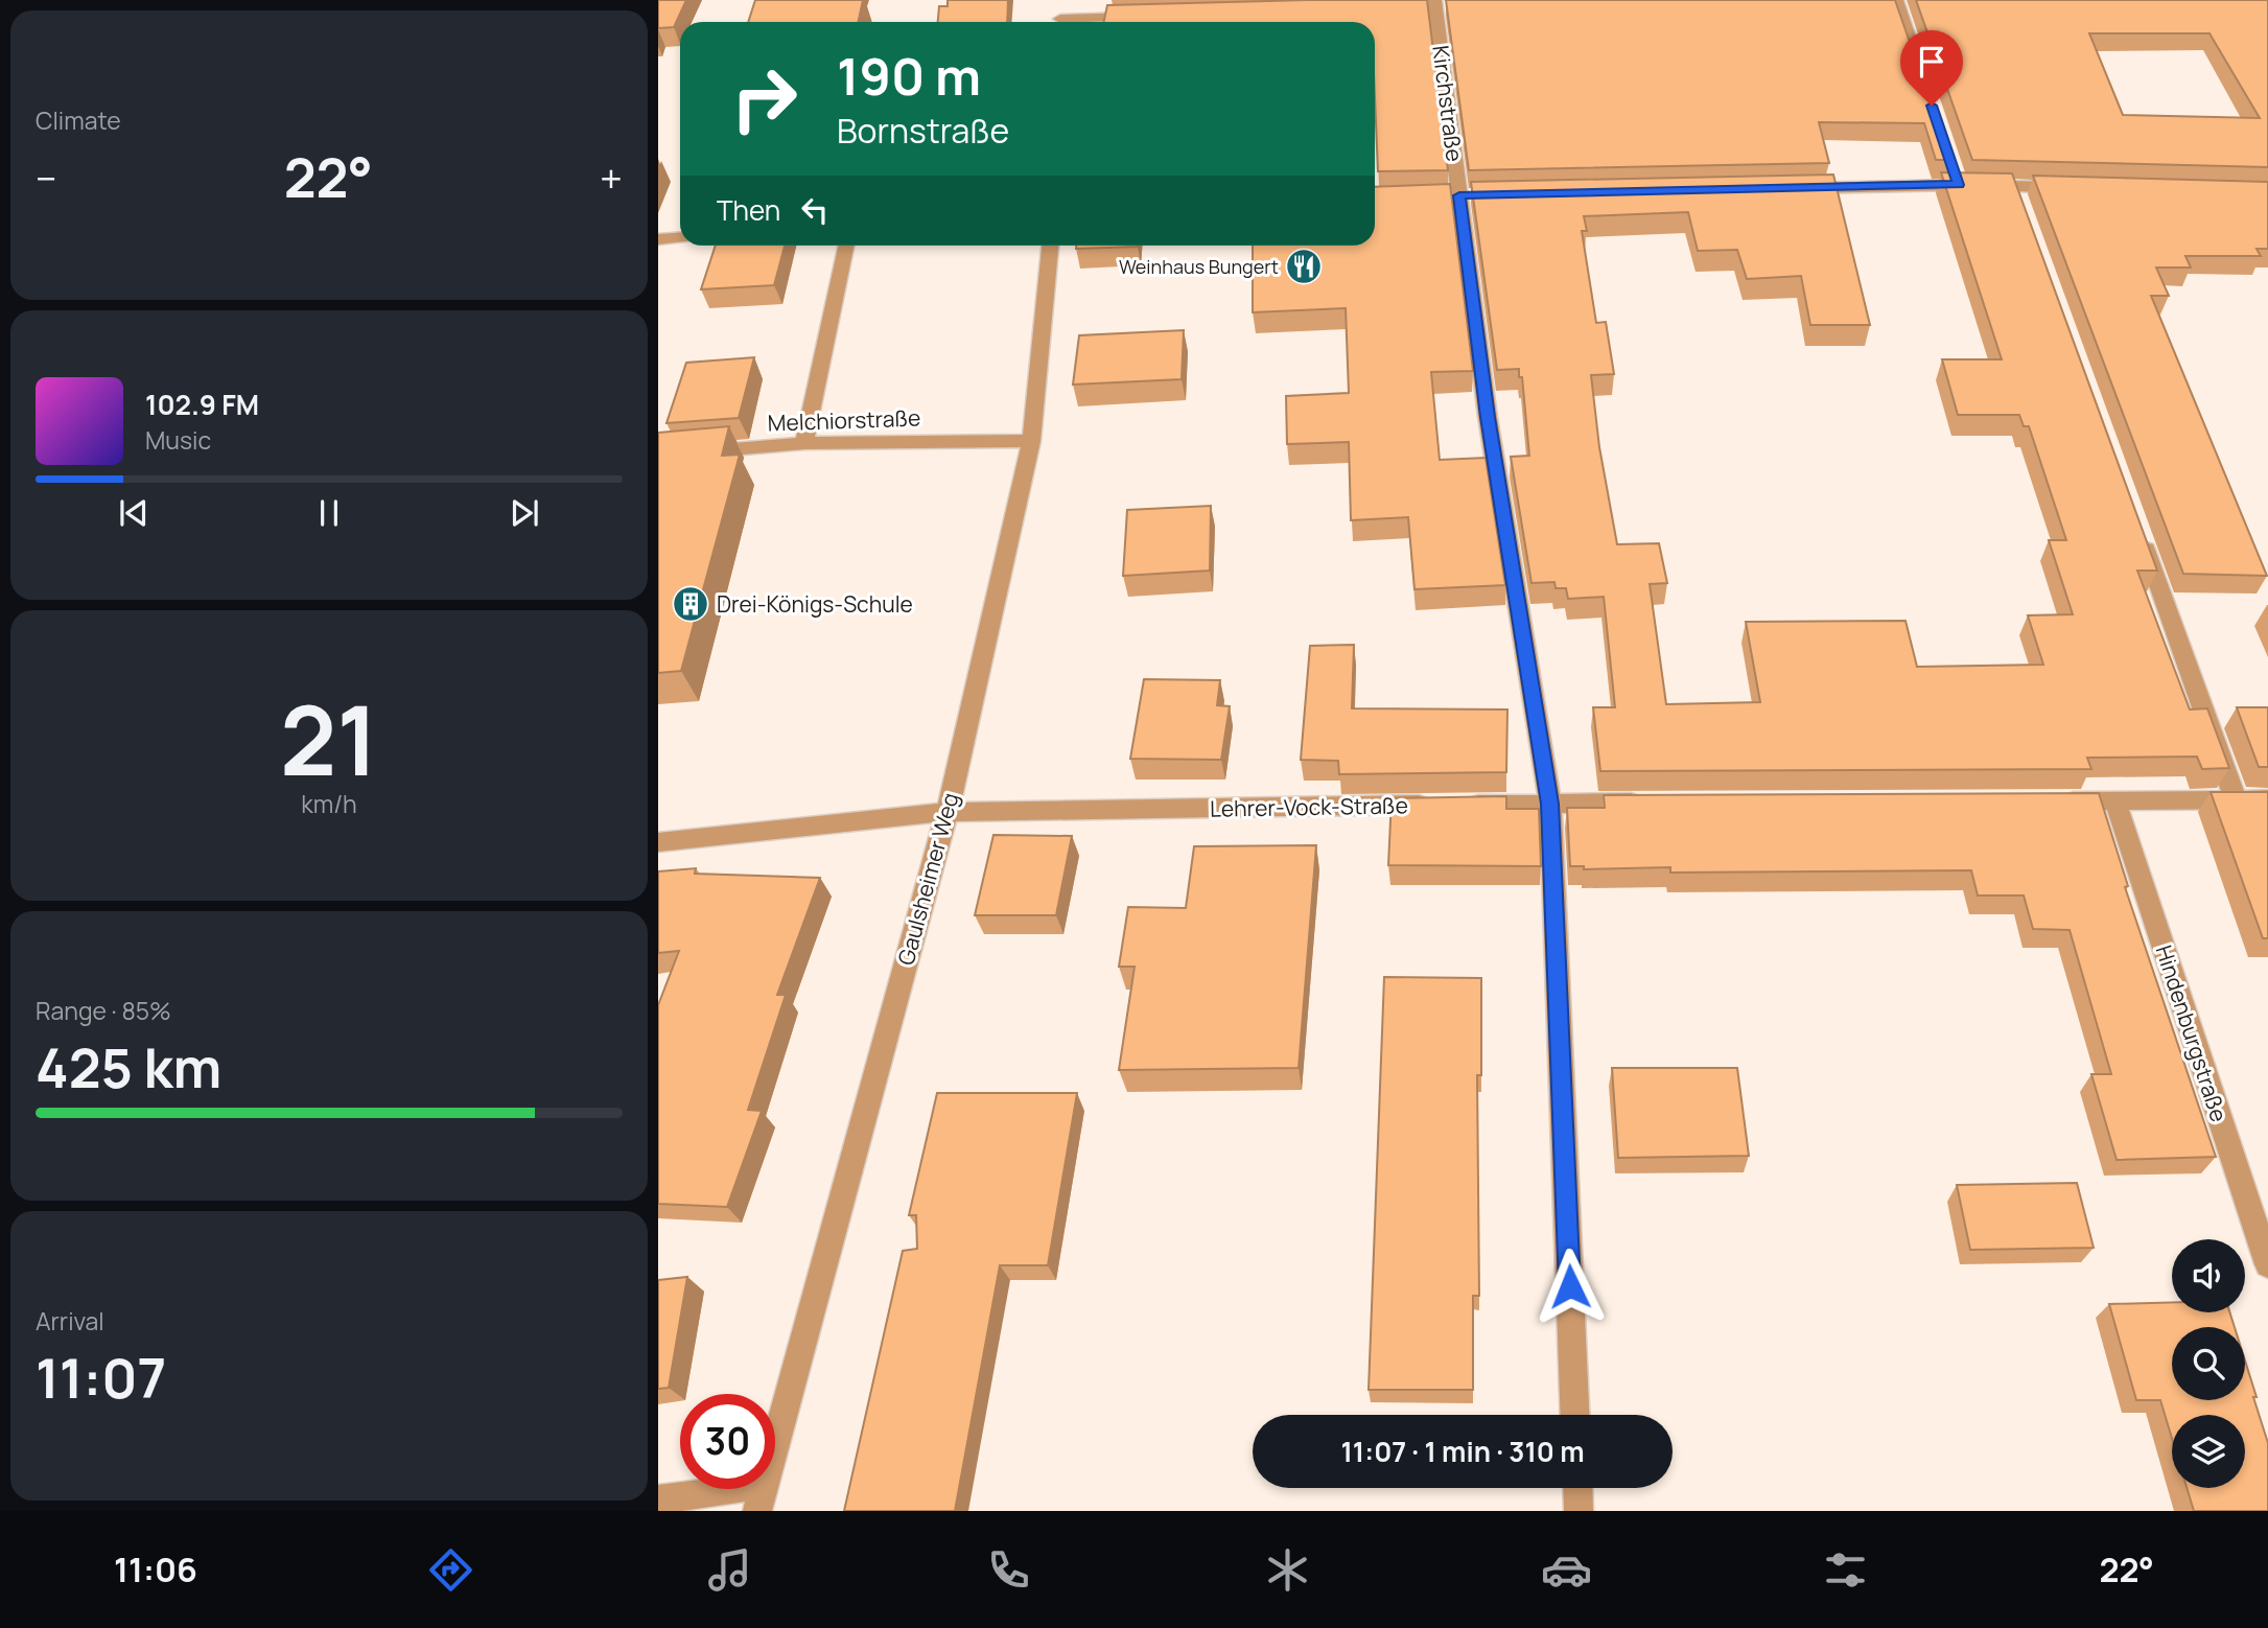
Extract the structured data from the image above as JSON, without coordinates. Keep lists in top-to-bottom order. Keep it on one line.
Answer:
{"streets":{"street":["Kirchstraße","Melchiorstraße","Lehrer-Vock-Straße","Gaulsheimer Weg","Hindenburgstraße"]},"crossings":[["Kirchstraße","Lehrer-Vock-Straße"],["Melchiorstraße","Gaulsheimer Weg"],["Lehrer-Vock-Straße","Gaulsheimer Weg"]],"places":{"restaurant":["Weinhaus Bungert"],"building":["Drei-Königs-Schule"]},"page":{"tile":["Climate",["21","km/h"],["Range · 85%","425 km"],["Arrival","11:07"]],"turn":["190 m","Bornstraße"],"heat":["−","22°","+"],"then":"Then","song":["102.9 FM","Music"],"limit":"30","trip":"11:07 · 1 min · 310 m","tabs":["11:06","22°"]}}
